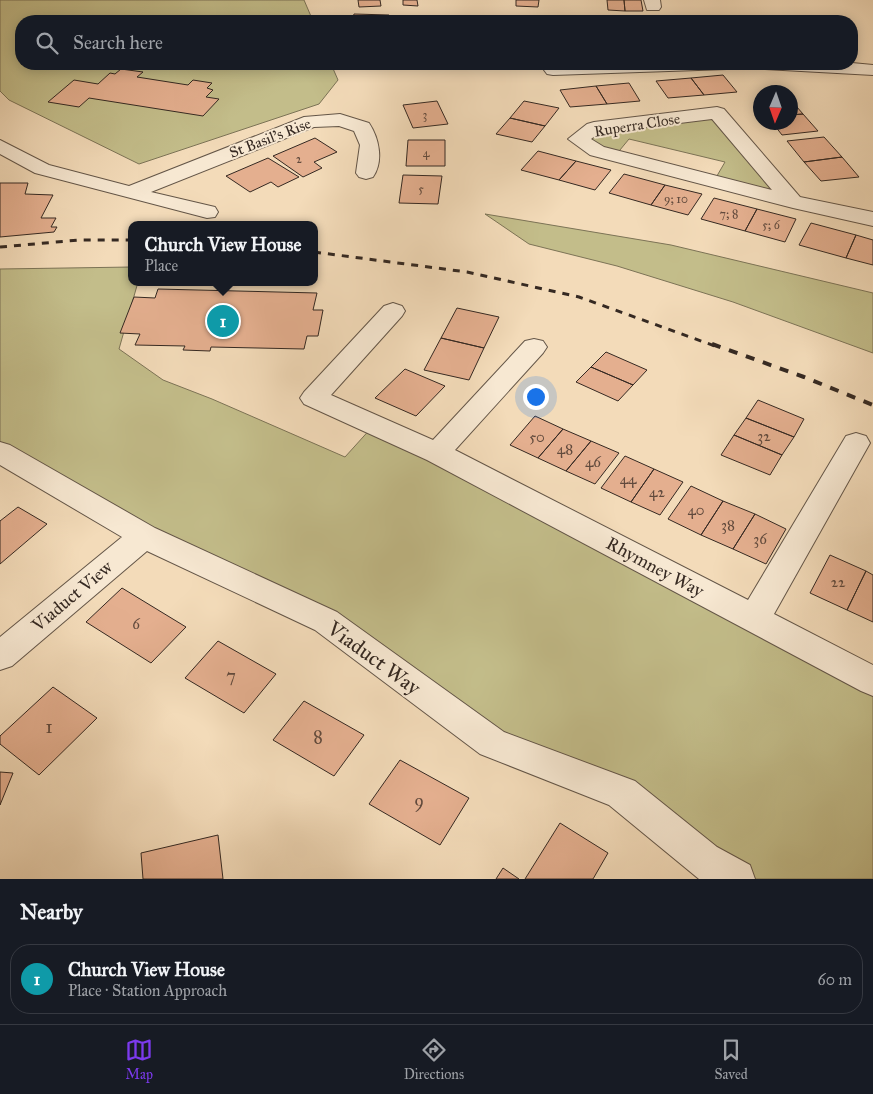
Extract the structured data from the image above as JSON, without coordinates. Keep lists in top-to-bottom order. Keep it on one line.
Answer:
{"streets":{"street":["Ruperra Close","St Basil's Rise","Rhymney Way","Viaduct View","Viaduct Way"]},"crossings":[["Viaduct View","Viaduct Way"]],"house_numbers":["3","4","2","5","9; 10","7; 8","5; 6","32","50","48","46","44","42","40","38","36","22","6","7","1","8","9"],"north":"bottom","page":{"search":"Search here","popup":["Church View House","Place"],"pins":"1","heading":"Nearby","list":[{"mark":"1","name":"Church View House","note":"Place · Station Approach","value":"60 m"}],"nav":["Map","Directions","Saved"]}}
